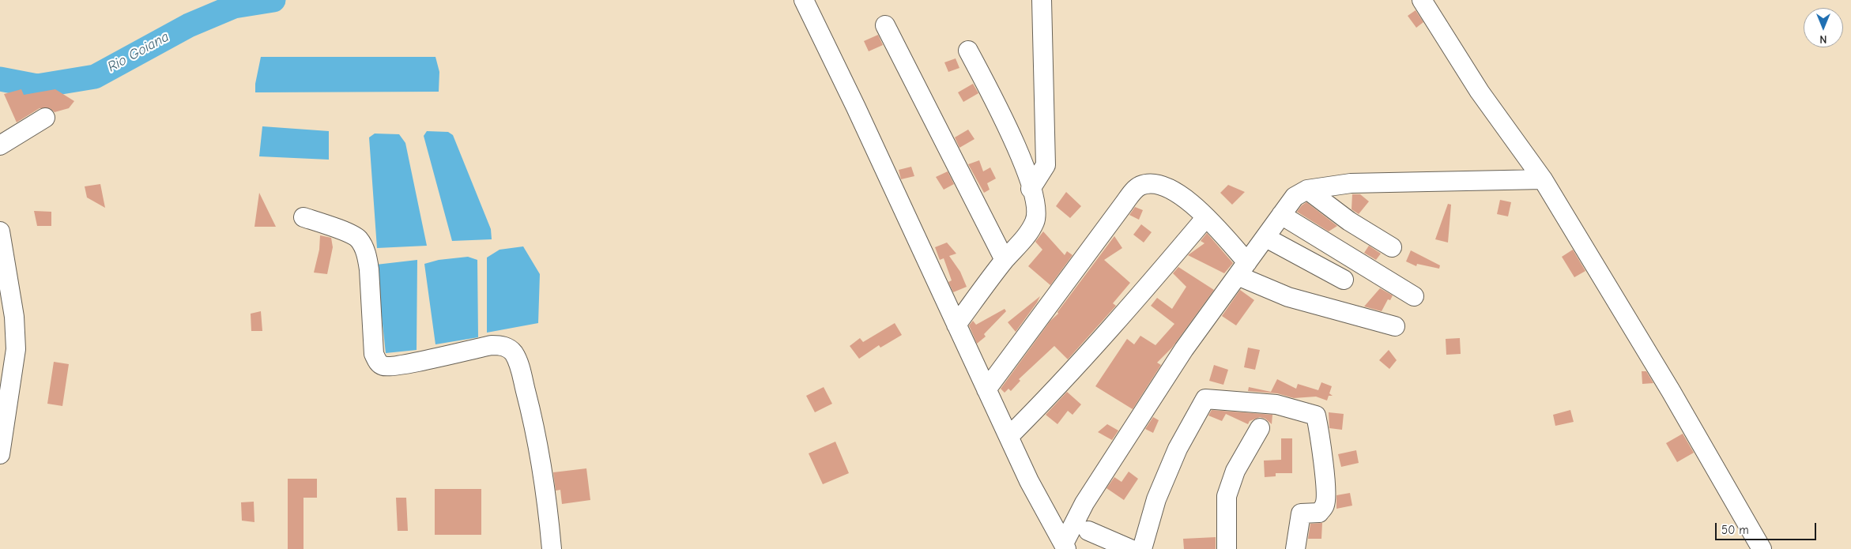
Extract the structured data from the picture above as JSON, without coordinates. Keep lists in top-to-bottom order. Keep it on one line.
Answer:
{"water":["Rio Goiana"],"scale_bar":"50 m","north":"bottom"}
